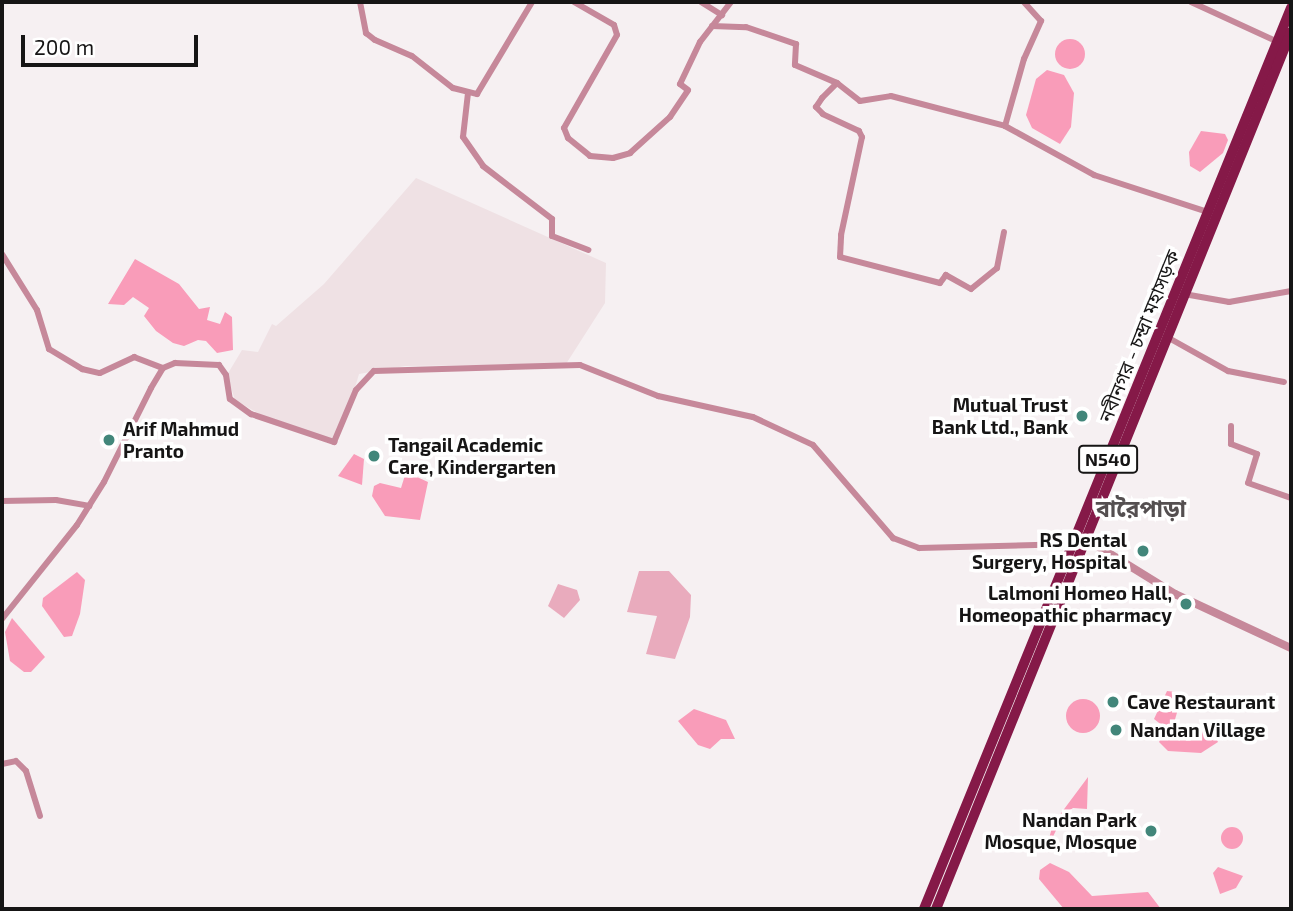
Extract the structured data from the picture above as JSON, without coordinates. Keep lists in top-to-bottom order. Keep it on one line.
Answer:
{"streets":{"highway":["নবীনগর - চন্দ্রা মহাসড়ক","N540"]},"districts":["বারৈপাড়া"],"places":["Mutual Trust Bank Ltd., Bank","Arif Mahmud Pranto","Tangail Academic Care, Kindergarten","RS Dental Surgery, Hospital","Lalmoni Homeo Hall, Homeopathic pharmacy","Cave Restaurant","Nandan Village","Nandan Park Mosque, Mosque"],"scale_bar":"200 m"}
